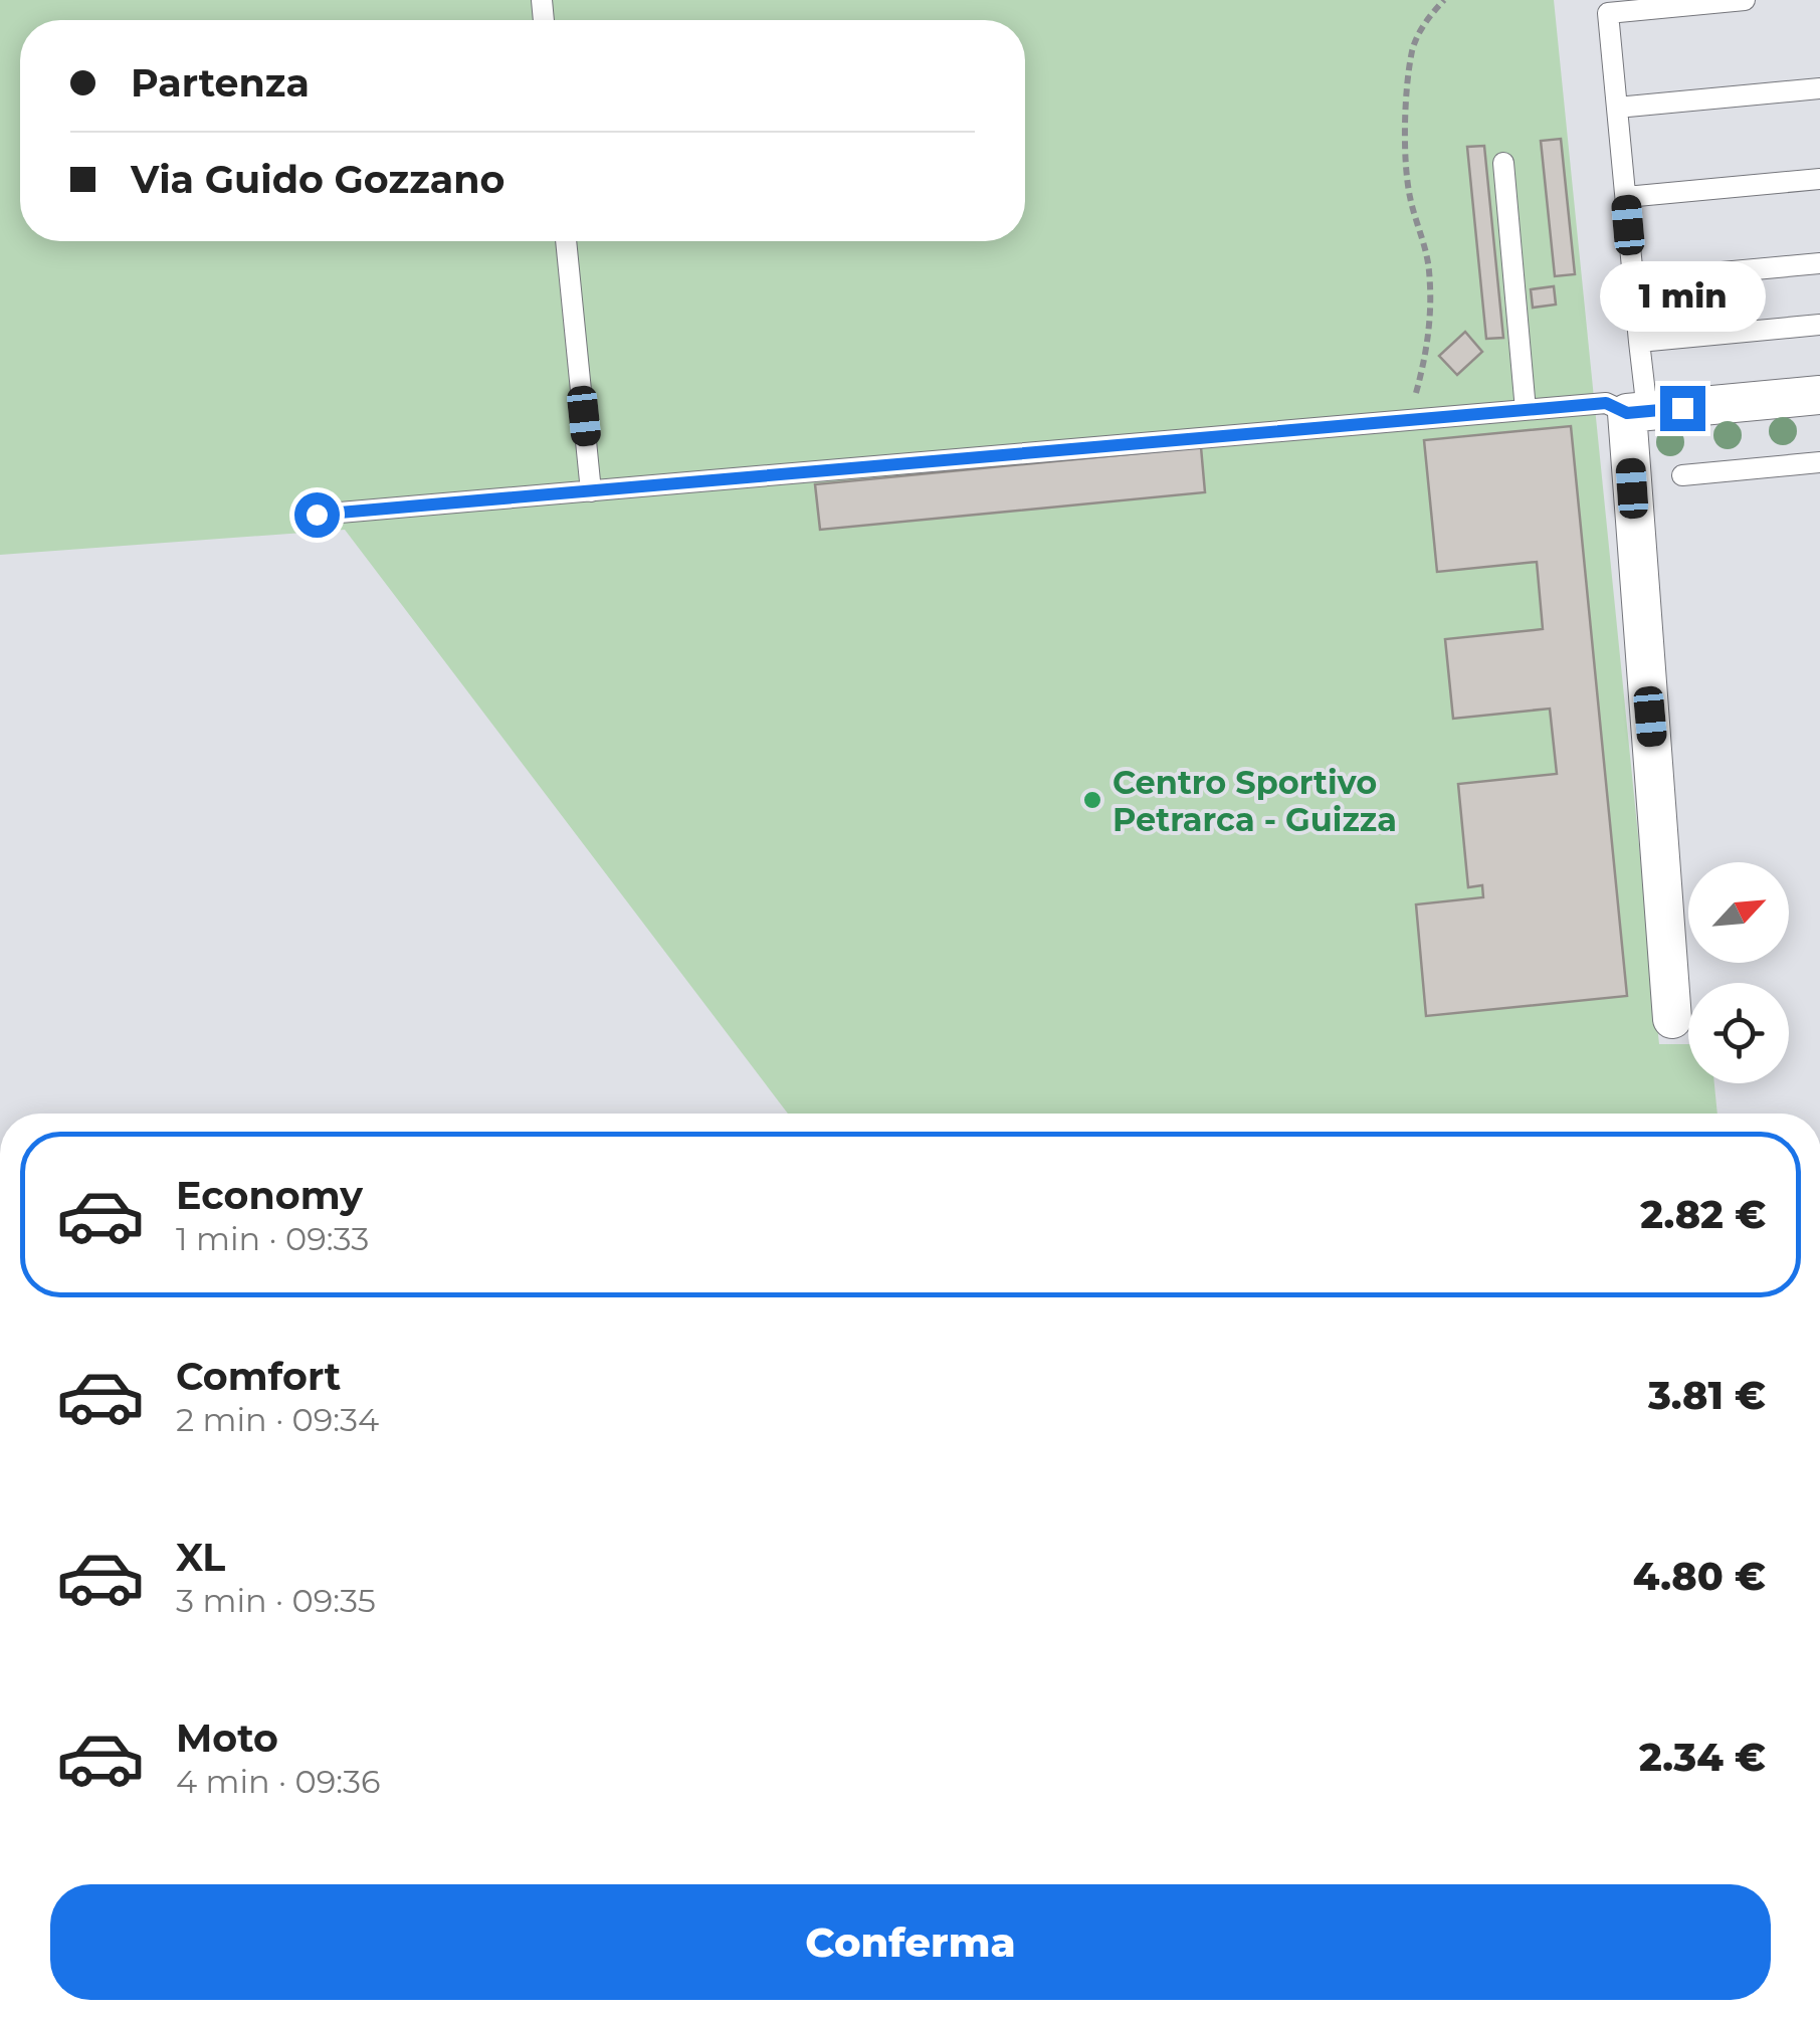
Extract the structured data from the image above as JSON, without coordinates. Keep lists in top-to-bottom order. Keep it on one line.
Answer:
{"places":["Centro Sportivo Petrarca - Guizza"],"north":"top right","page":{"banner":["Partenza","Via Guido Gozzano"],"bubble":"1 min","list":[{"name":"Economy","note":"1 min · 09:33","value":"2.82 €"},{"name":"Comfort","note":"2 min · 09:34","value":"3.81 €"},{"name":"XL","note":"3 min · 09:35","value":"4.80 €"},{"name":"Moto","note":"4 min · 09:36","value":"2.34 €"}],"buttons":"Conferma"}}
